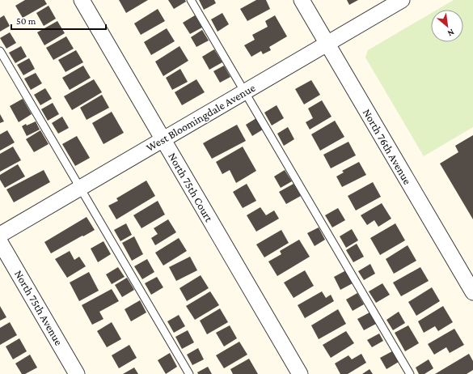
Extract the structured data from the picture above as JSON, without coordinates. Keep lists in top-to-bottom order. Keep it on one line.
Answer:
{"streets":{"street":["West Bloomingdale Avenue","North 76th Avenue","North 75th Court","North 75th Avenue"]},"crossings":[["West Bloomingdale Avenue","North 76th Avenue"],["West Bloomingdale Avenue","North 75th Court"]],"scale_bar":"50 m","north":"bottom right"}
